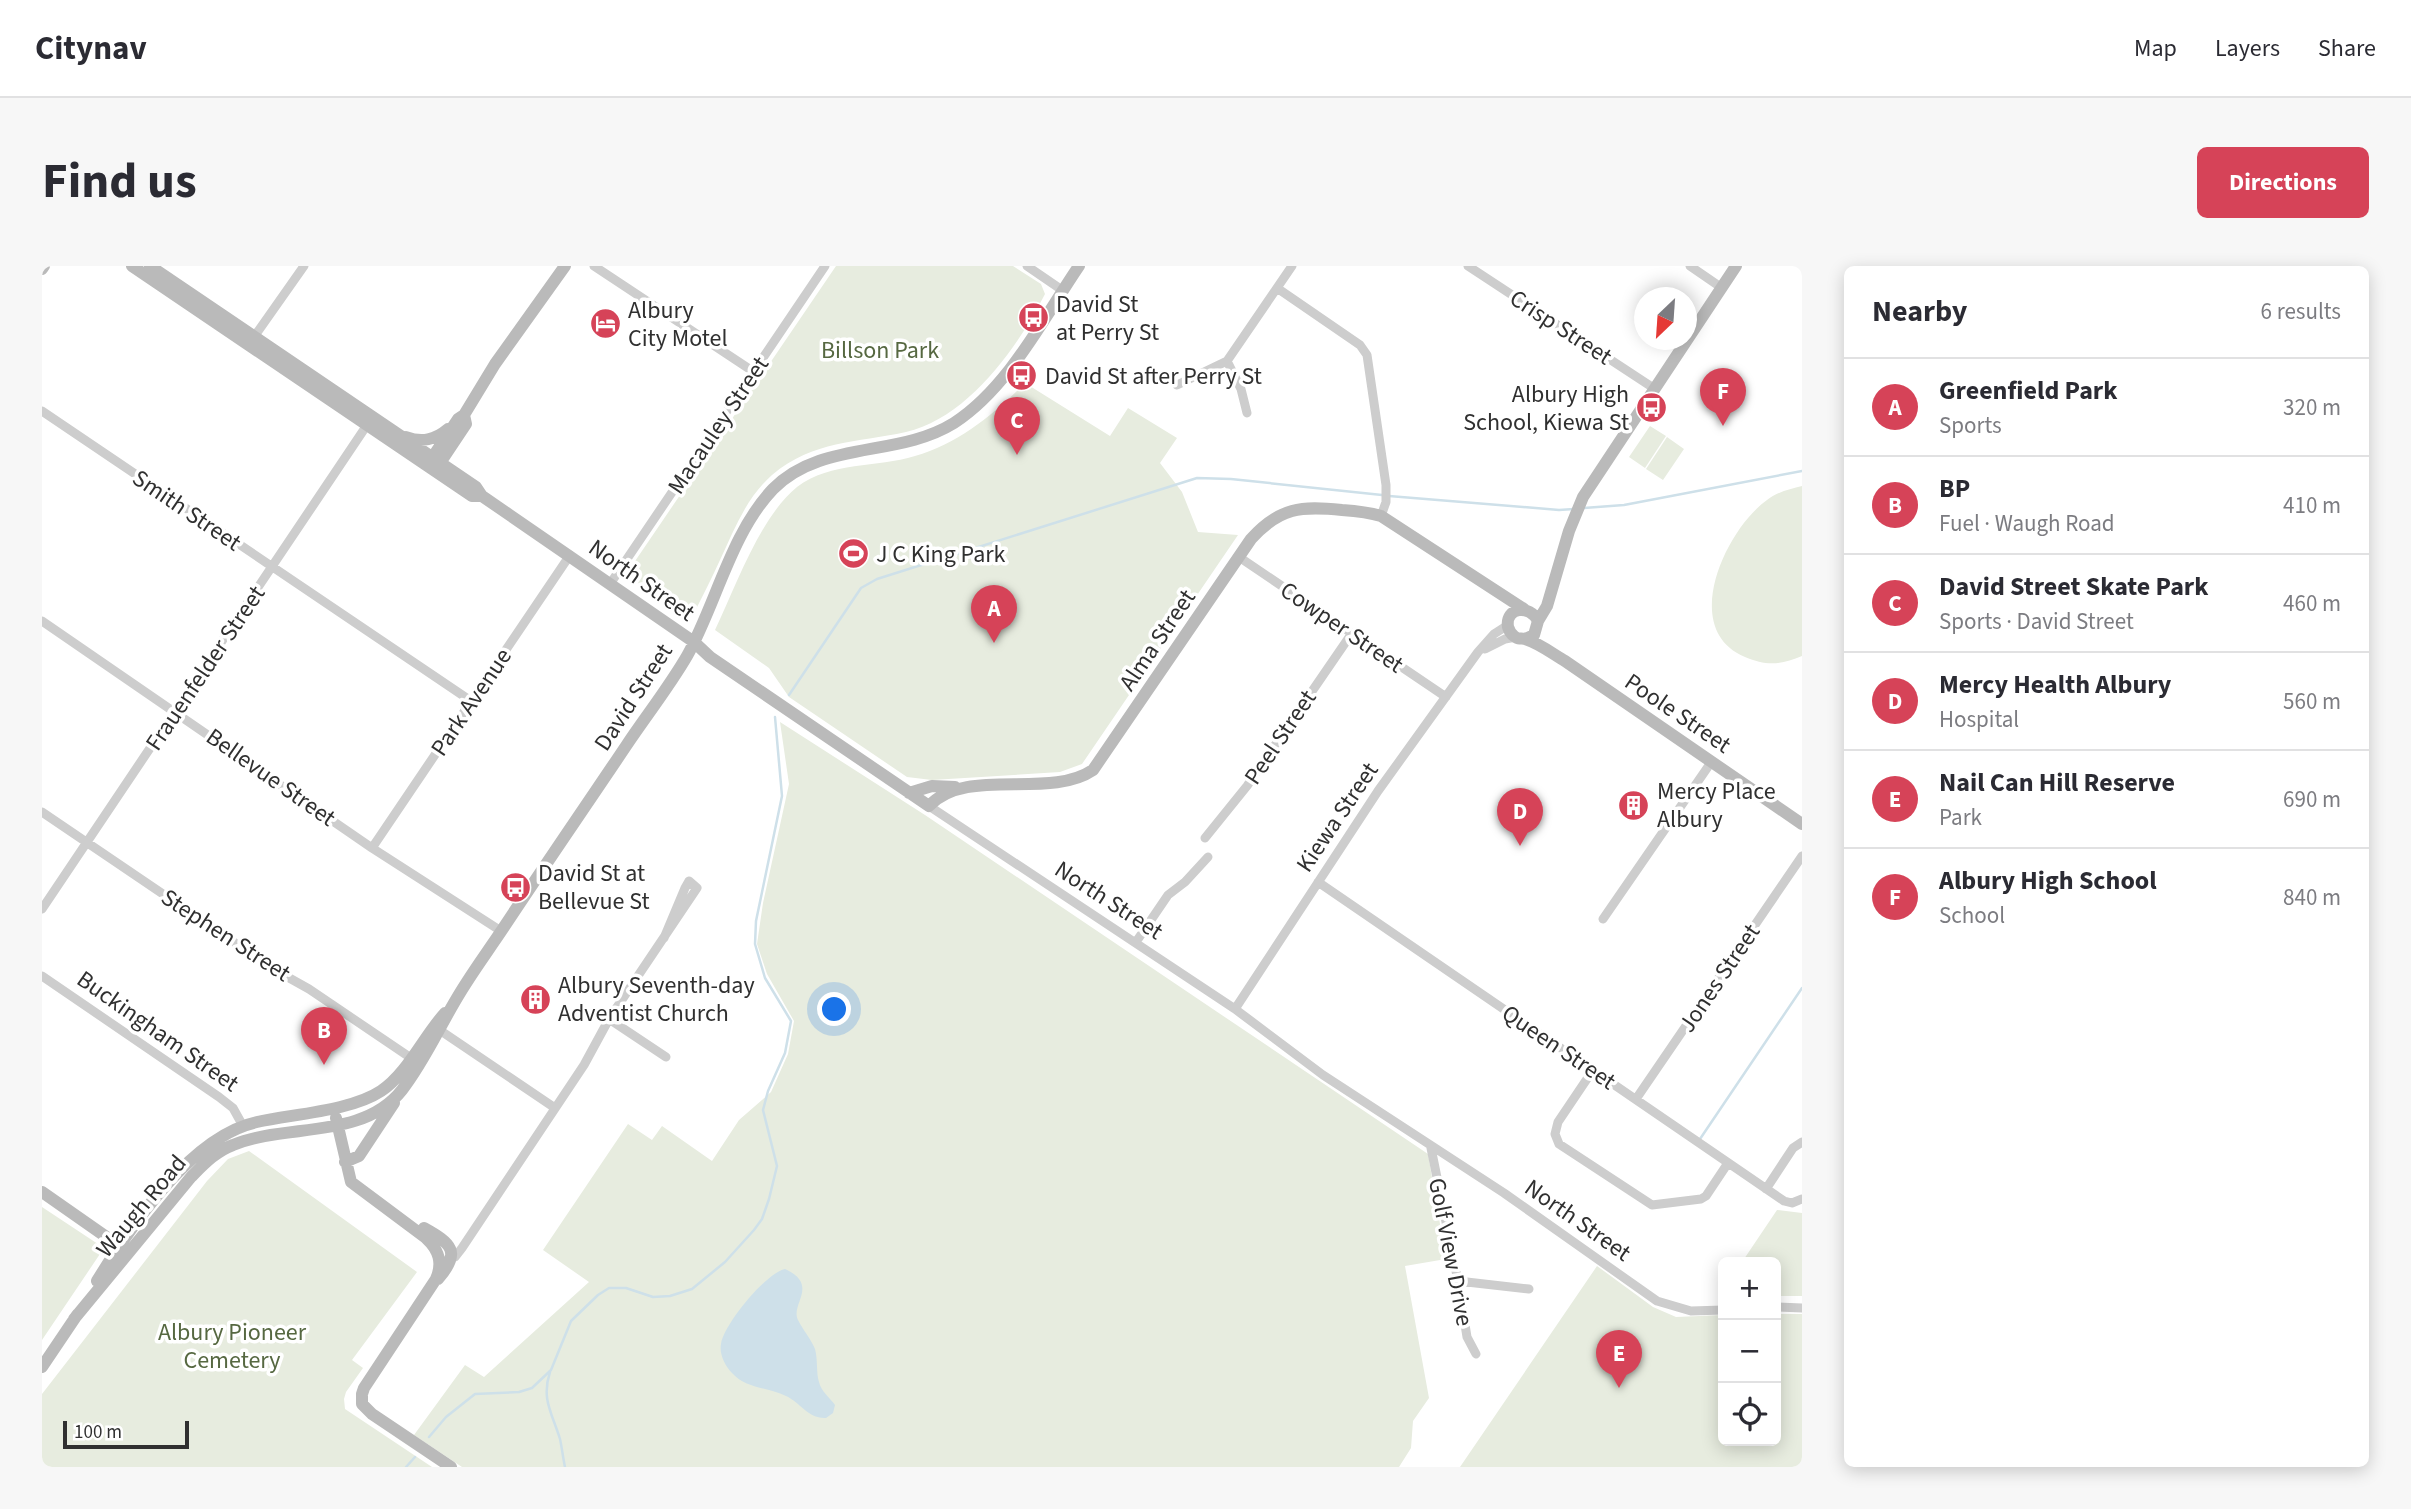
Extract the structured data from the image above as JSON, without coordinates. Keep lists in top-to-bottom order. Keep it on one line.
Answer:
{"streets":{"main road":["North Street","Alma Street","David Street","Poole Street","Waugh Road"],"street":["Crisp Street","Macauley Street","Smith Street","Cowper Street","Frauenfelder Street","Park Avenue","Peel Street","Bellevue Street","Kiewa Street","Stephen Street","Jones Street","Buckingham Street","Queen Street","Golf View Drive"]},"crossings":[["Macauley Street","North Street"],["Smith Street","Frauenfelder Street"],["Smith Street","Park Avenue"],["North Street","Alma Street"],["North Street","Frauenfelder Street"],["North Street","David Street"],["North Street","Park Avenue"],["North Street","Kiewa Street"],["North Street","Golf View Drive"],["Cowper Street","Alma Street"],["Cowper Street","Peel Street"],["Cowper Street","Kiewa Street"],["Frauenfelder Street","Bellevue Street"],["Frauenfelder Street","Stephen Street"],["David Street","Bellevue Street"],["David Street","Stephen Street"],["David Street","Waugh Road"],["Park Avenue","Bellevue Street"],["Kiewa Street","Queen Street"],["Jones Street","Queen Street"],["Buckingham Street","Waugh Road"]],"parks":["Billson Park","Albury Pioneer Cemetery"],"places":{"bus stop":["David St at Perry St","David St after Perry St","Albury High School, Kiewa St","David St at Bellevue St"],"hotel":["Albury City Motel"],"sports":["J C King Park"],"building":["Mercy Place Albury","Albury Seventh-day Adventist Church"]},"scale_bar":"100 m","north":"bottom left","page":{"header":"Citynav","nav":["Map","Layers","Share"],"title":"Find us","buttons":"Directions","heading":["Nearby","6 results"],"list":[{"mark":"A","name":"Greenfield Park","note":"Sports","value":"320 m"},{"mark":"B","name":"BP","note":"Fuel · Waugh Road","value":"410 m"},{"mark":"C","name":"David Street Skate Park","note":"Sports · David Street","value":"460 m"},{"mark":"D","name":"Mercy Health Albury","note":"Hospital","value":"560 m"},{"mark":"E","name":"Nail Can Hill Reserve","note":"Park","value":"690 m"},{"mark":"F","name":"Albury High School","note":"School","value":"840 m"}],"pins":["F","C","A","D","B","E"],"map_buttons":["+","−"],"scale":"100 m"}}
